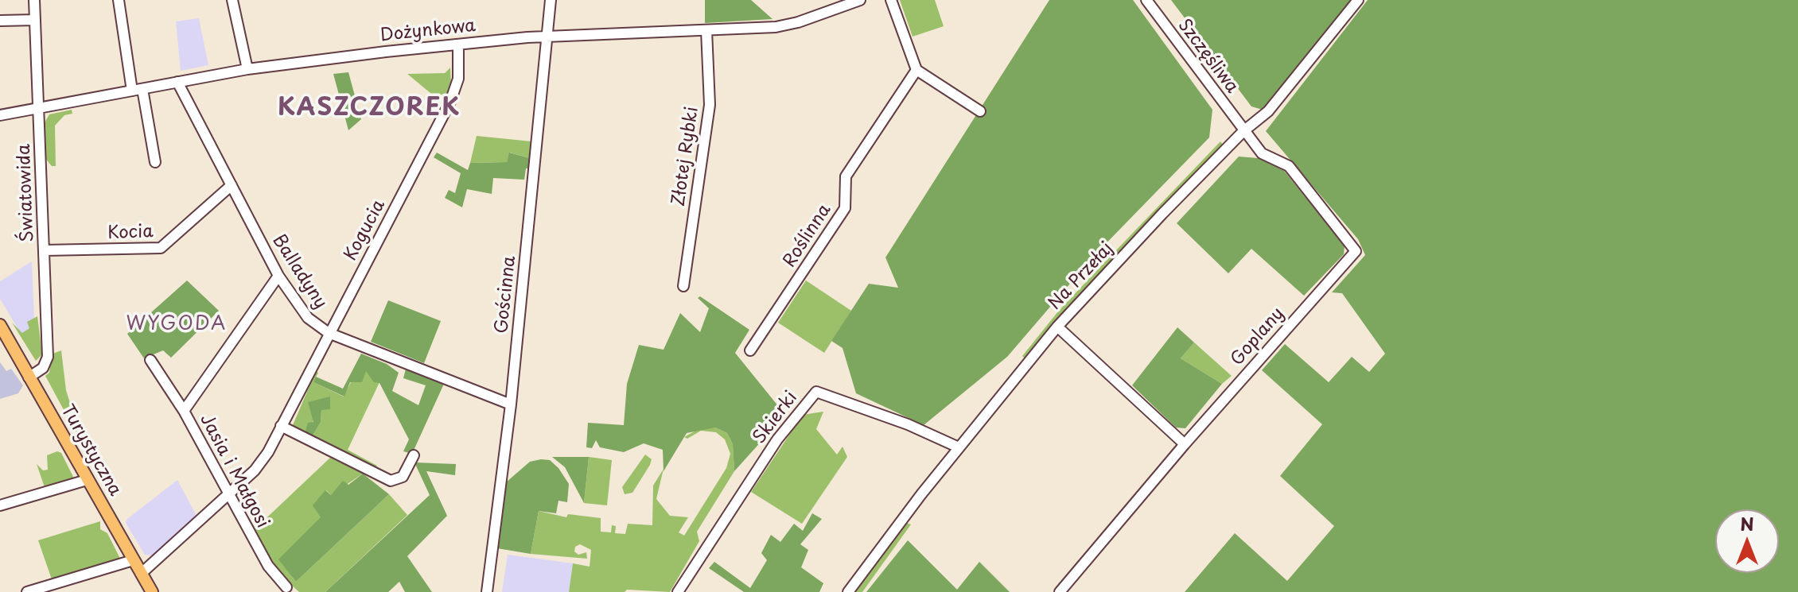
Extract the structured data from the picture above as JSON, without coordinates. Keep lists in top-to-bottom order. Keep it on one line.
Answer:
{"streets":{"main road":["Turystyczna"],"street":["Dożynkowa","Szczęśliwa","Złotej Rybki","Światowida","Kogucia","Kocia","Roślinna","Balladyny","Na Przełaj","Gościnna","Goplany","Skierki","Jasia i Małgosi"]},"crossings":[["Dożynkowa","Złotej Rybki"],["Dożynkowa","Światowida"],["Dożynkowa","Kogucia"],["Dożynkowa","Balladyny"],["Dożynkowa","Gościnna"],["Szczęśliwa","Na Przełaj"],["Szczęśliwa","Goplany"],["Światowida","Kocia"],["Światowida","Turystyczna"],["Kogucia","Balladyny"],["Kogucia","Turystyczna"],["Kogucia","Jasia i Małgosi"],["Kocia","Balladyny"],["Balladyny","Gościnna"],["Balladyny","Jasia i Małgosi"],["Na Przełaj","Skierki"]],"districts":["KASZCZOREK","WYGODA"],"north":"top"}
